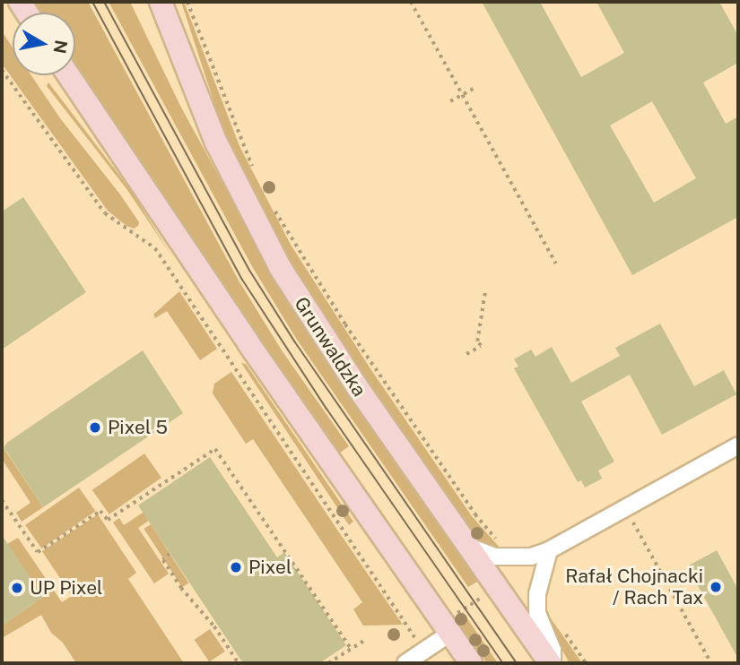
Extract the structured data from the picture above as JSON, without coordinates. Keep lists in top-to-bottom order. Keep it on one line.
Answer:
{"streets":{"street":["Grunwaldzka"]},"places":["Pixel 5","Pixel","Rafał Chojnacki / Rach Tax","UP Pixel"],"north":"right"}
